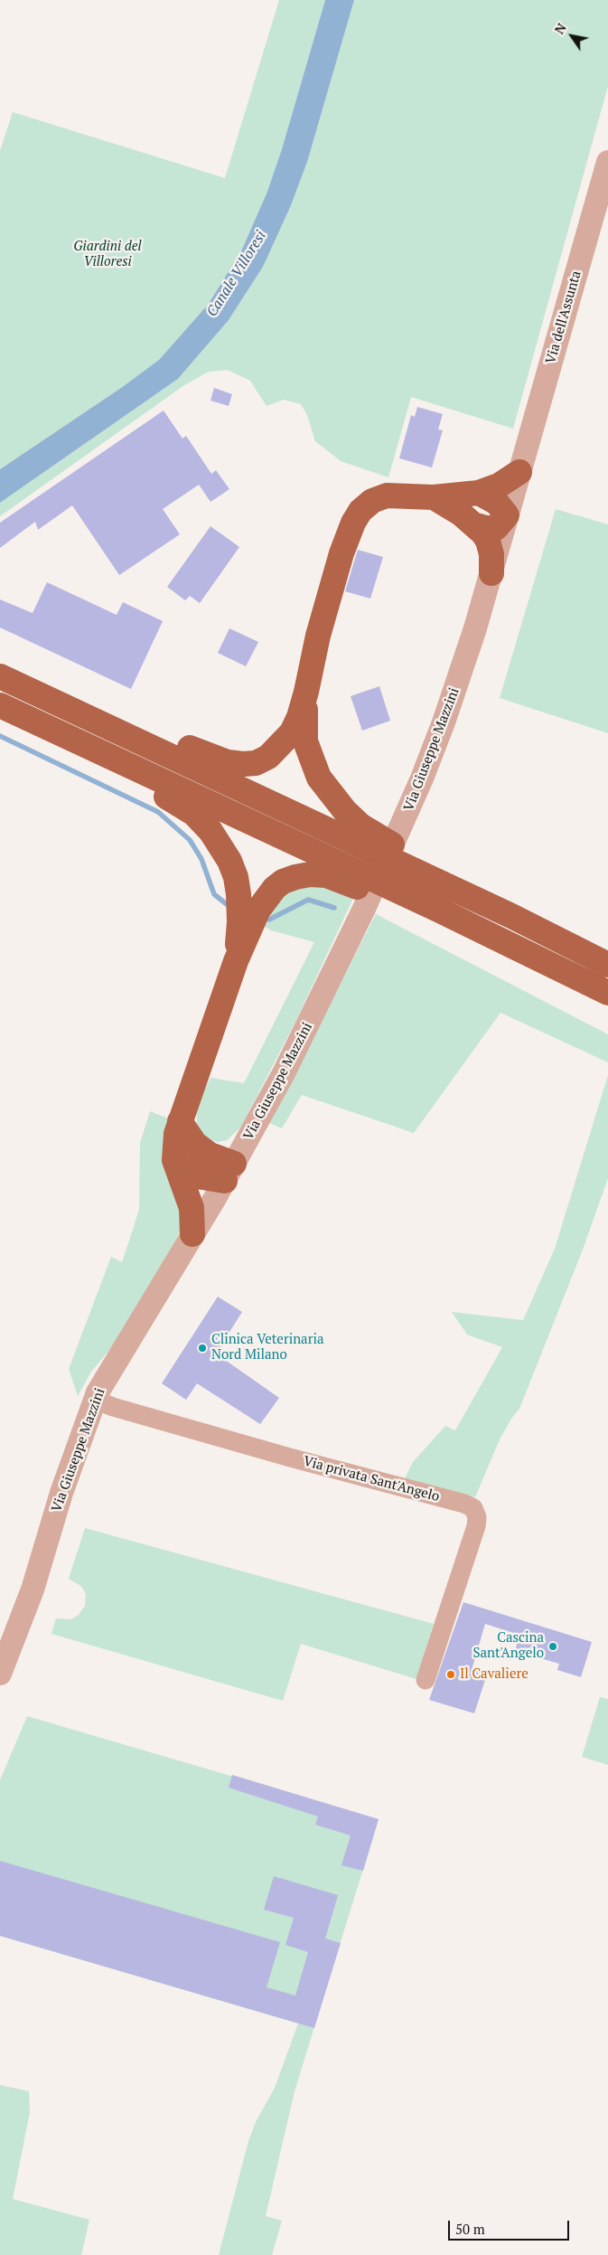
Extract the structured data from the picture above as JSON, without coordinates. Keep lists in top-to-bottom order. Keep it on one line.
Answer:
{"streets":{"street":["Via dell'Assunta","Via Giuseppe Mazzini","Via privata Sant'Angelo"]},"crossings":[["Via dell'Assunta","Via Giuseppe Mazzini"],["Via Giuseppe Mazzini","Via privata Sant'Angelo"]],"water":["Canale Villoresi"],"parks":["Giardini del Villoresi"],"places":["Clinica Veterinaria Nord Milano","Cascina Sant'Angelo","Il Cavaliere"],"scale_bar":"50 m","north":"top left"}
